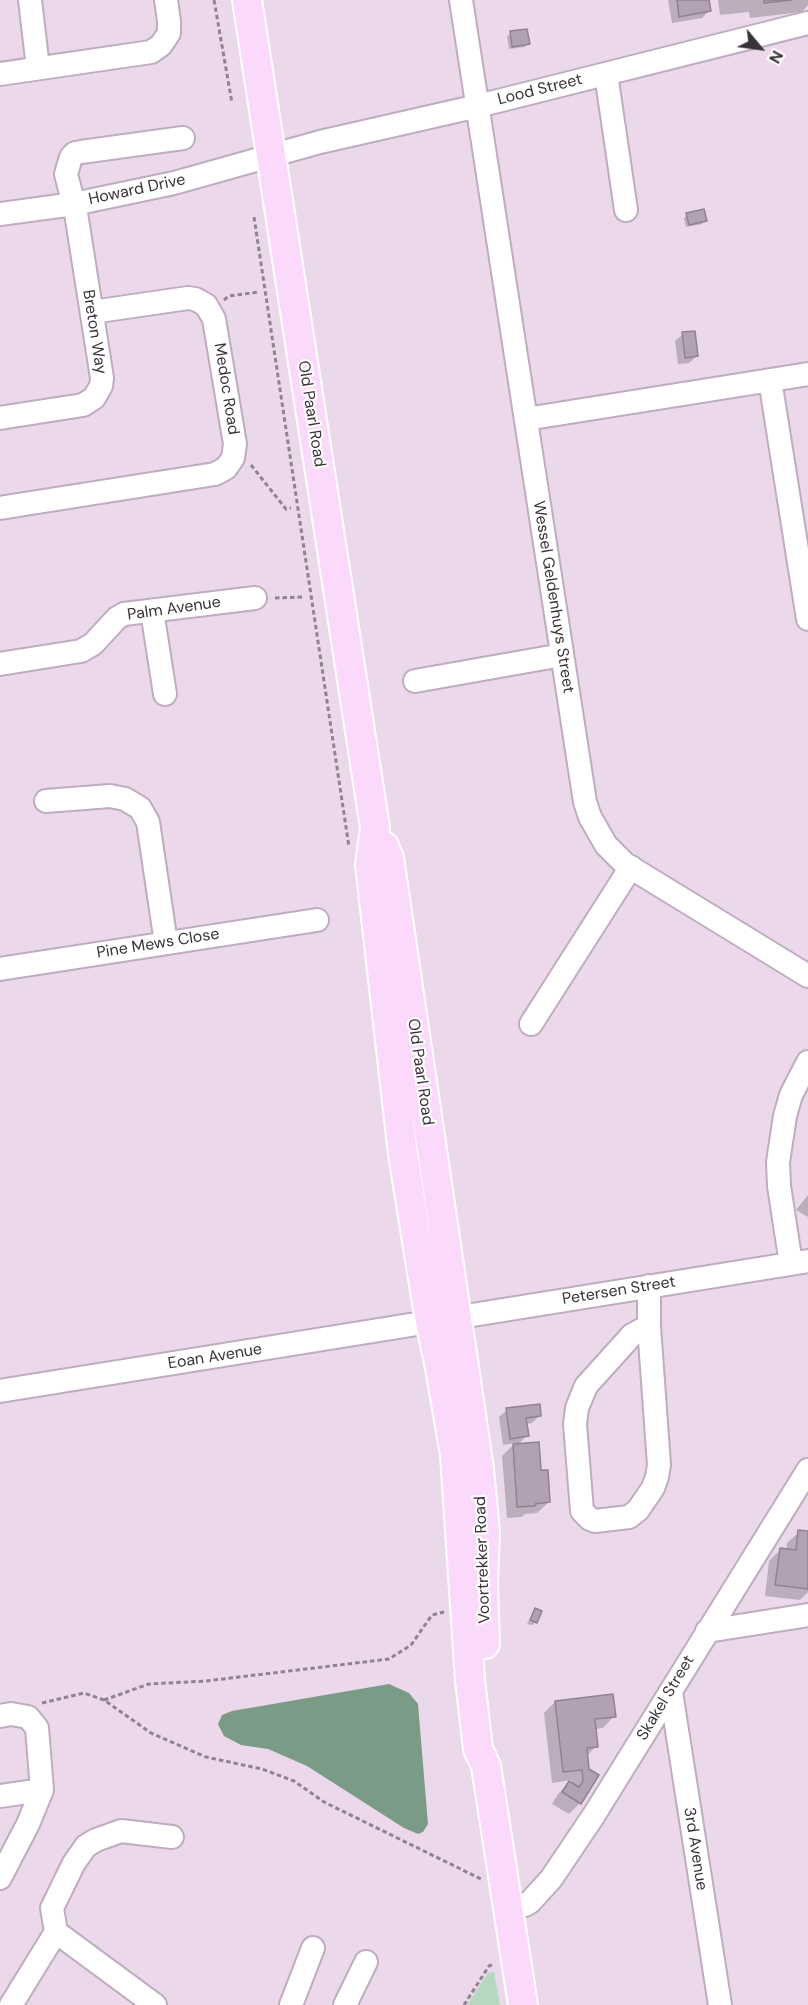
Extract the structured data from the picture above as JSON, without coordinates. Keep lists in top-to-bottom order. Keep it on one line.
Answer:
{"streets":{"main road":["Old Paarl Road","Voortrekker Road"],"street":["Lood Street","Howard Drive","Breton Way","Medoc Road","Wessel Geldenhuys Street","Palm Avenue","Pine Mews Close","Petersen Street","Eoan Avenue","Skakel Street","3rd Avenue"]},"crossings":[["Lood Street","Howard Drive"],["Lood Street","Old Paarl Road"],["Lood Street","Wessel Geldenhuys Street"],["Howard Drive","Breton Way"],["Howard Drive","Old Paarl Road"],["Old Paarl Road","Petersen Street"],["Old Paarl Road","Eoan Avenue"],["Old Paarl Road","Voortrekker Road"],["Petersen Street","Eoan Avenue"],["Petersen Street","Voortrekker Road"],["Eoan Avenue","Voortrekker Road"],["Voortrekker Road","Skakel Street"],["Skakel Street","3rd Avenue"]],"north":"bottom right"}
